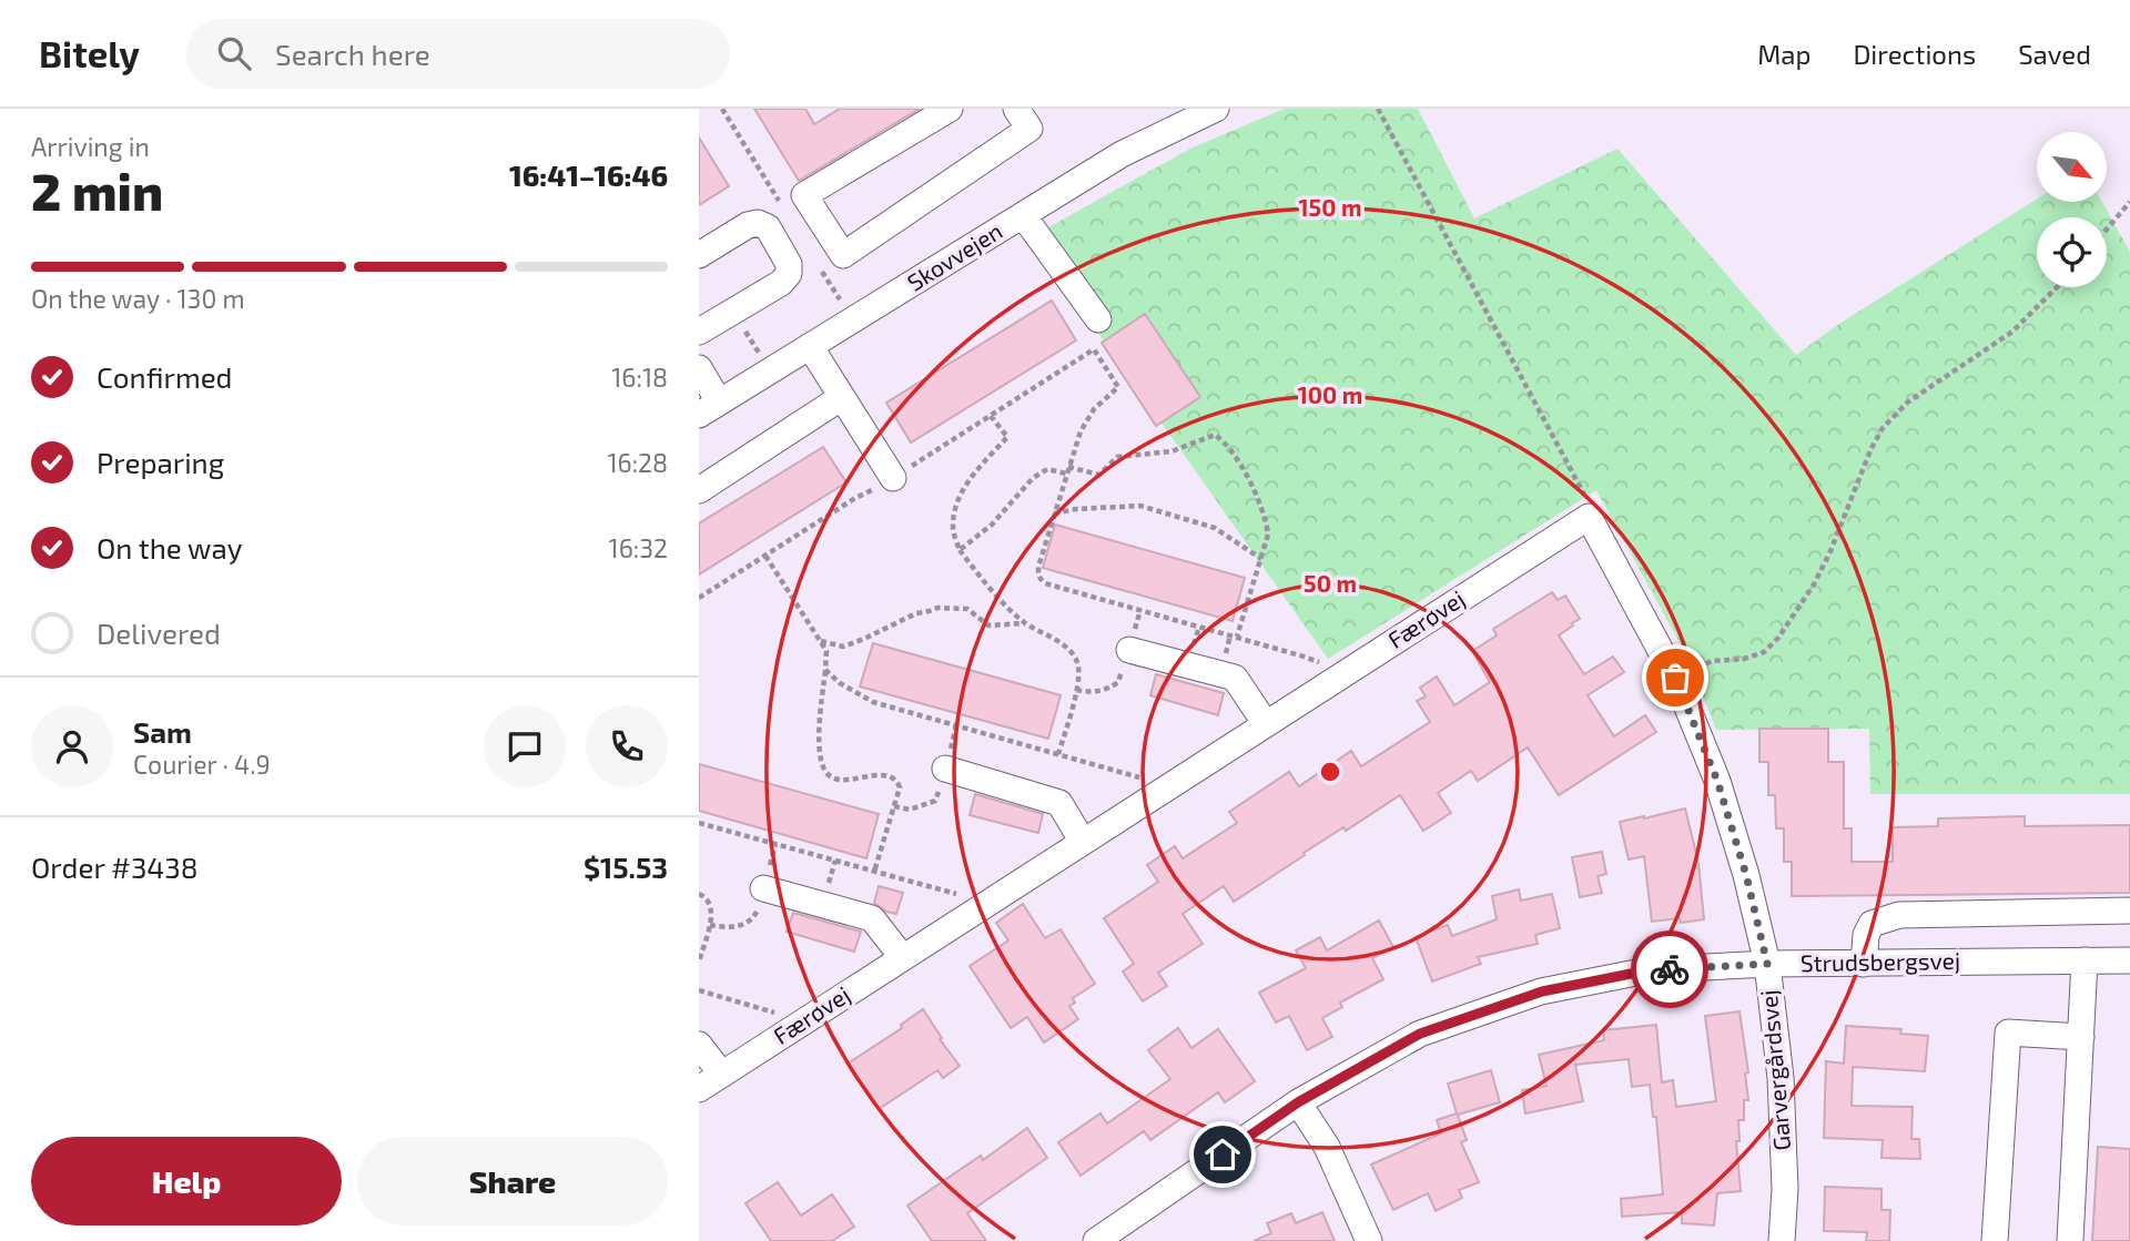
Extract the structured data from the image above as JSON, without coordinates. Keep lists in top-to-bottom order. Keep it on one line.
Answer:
{"streets":{"street":["Skovvejen","Færøvej","Strudsbergsvej","Garvergårdsvej"]},"crossings":[["Færøvej","Garvergårdsvej"],["Strudsbergsvej","Garvergårdsvej"]],"north":"bottom right","page":{"header":"Bitely","search":"Search here","nav":["Map","Directions","Saved"],"heading":["2 min","Arriving in","16:41–16:46"],"panel":["Sam","Courier · 4.9","Order #3438","$15.53"],"bar":"On the way · 130 m","list":[["Confirmed","16:18"],["Preparing","16:28"],["On the way","16:32"],"Delivered"],"buttons":["Help","Share"]},"rings":["150 m","100 m","50 m"]}
